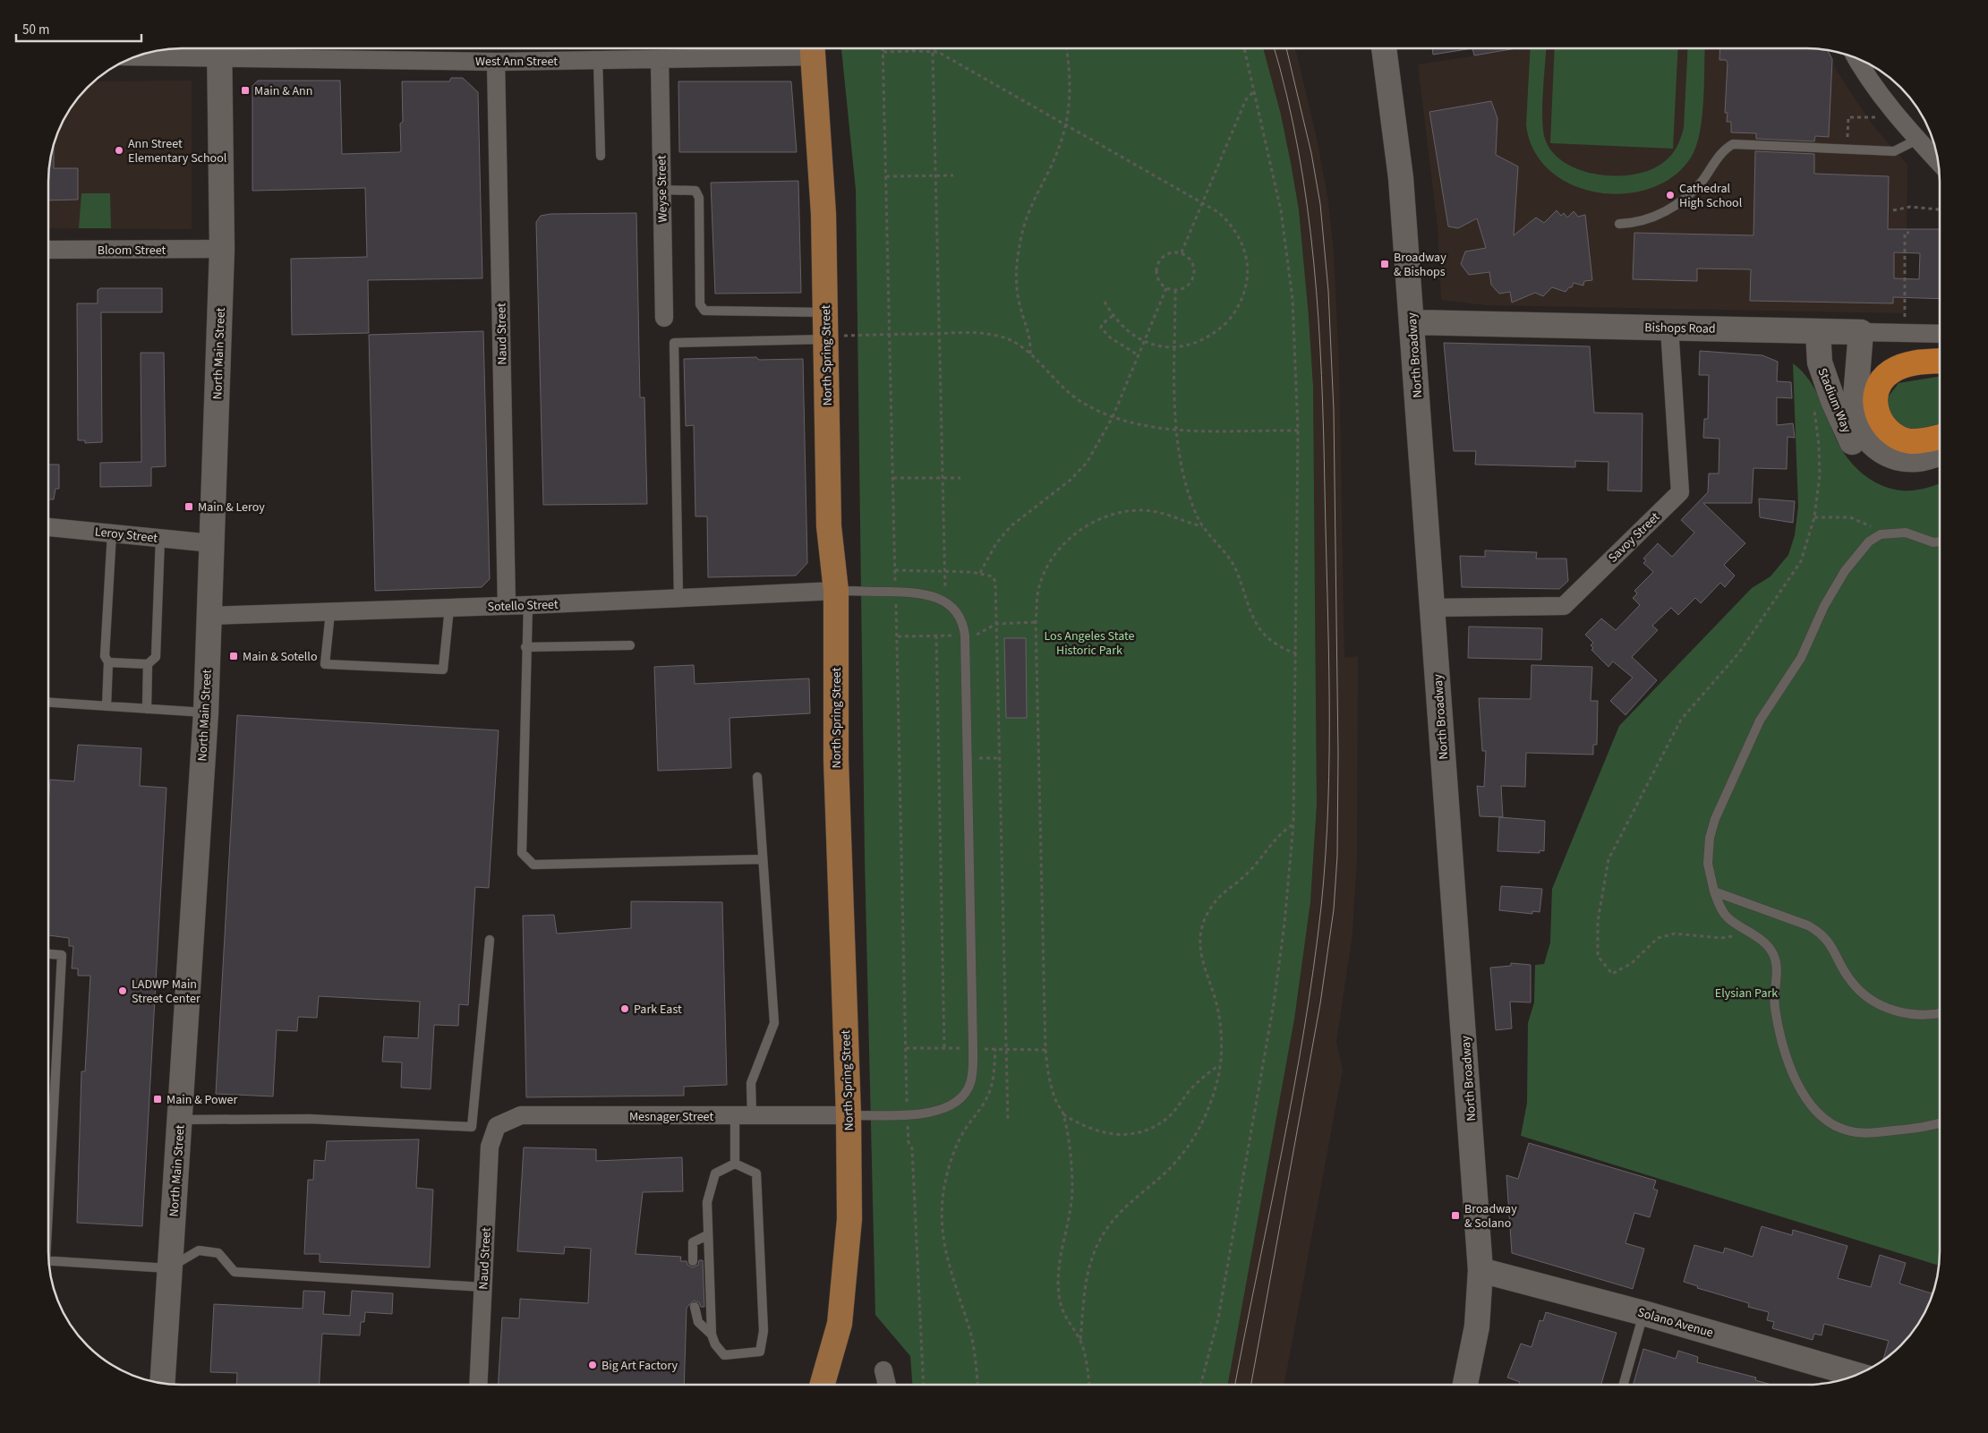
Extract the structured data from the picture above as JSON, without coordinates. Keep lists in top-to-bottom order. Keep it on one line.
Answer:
{"streets":{"main road":["Bishops Road","North Main Street","North Spring Street","North Broadway","Stadium Way","Solano Avenue"],"street":["West Ann Street","Weyse Street","Bloom Street","Naud Street","Leroy Street","Savoy Street","Sotello Street","Mesnager Street"]},"crossings":[["West Ann Street","Weyse Street"],["West Ann Street","Naud Street"],["West Ann Street","North Main Street"],["West Ann Street","North Spring Street"],["Bloom Street","North Main Street"],["Bishops Road","North Broadway"],["Bishops Road","Stadium Way"],["Bishops Road","Savoy Street"],["Naud Street","Sotello Street"],["Naud Street","Mesnager Street"],["North Main Street","Leroy Street"],["North Main Street","Sotello Street"],["North Spring Street","Sotello Street"],["North Spring Street","Mesnager Street"],["North Broadway","Savoy Street"],["North Broadway","Solano Avenue"]],"parks":["Los Angeles State Historic Park","Elysian Park"],"places":{"transit":["Main & Ann","Broadway & Bishops","Main & Leroy","Main & Sotello","Main & Power","Broadway & Solano"],"other":["Ann Street Elementary School","Cathedral High School","LADWP Main Street Center","Park East","Big Art Factory"]},"scale_bar":"50 m"}
